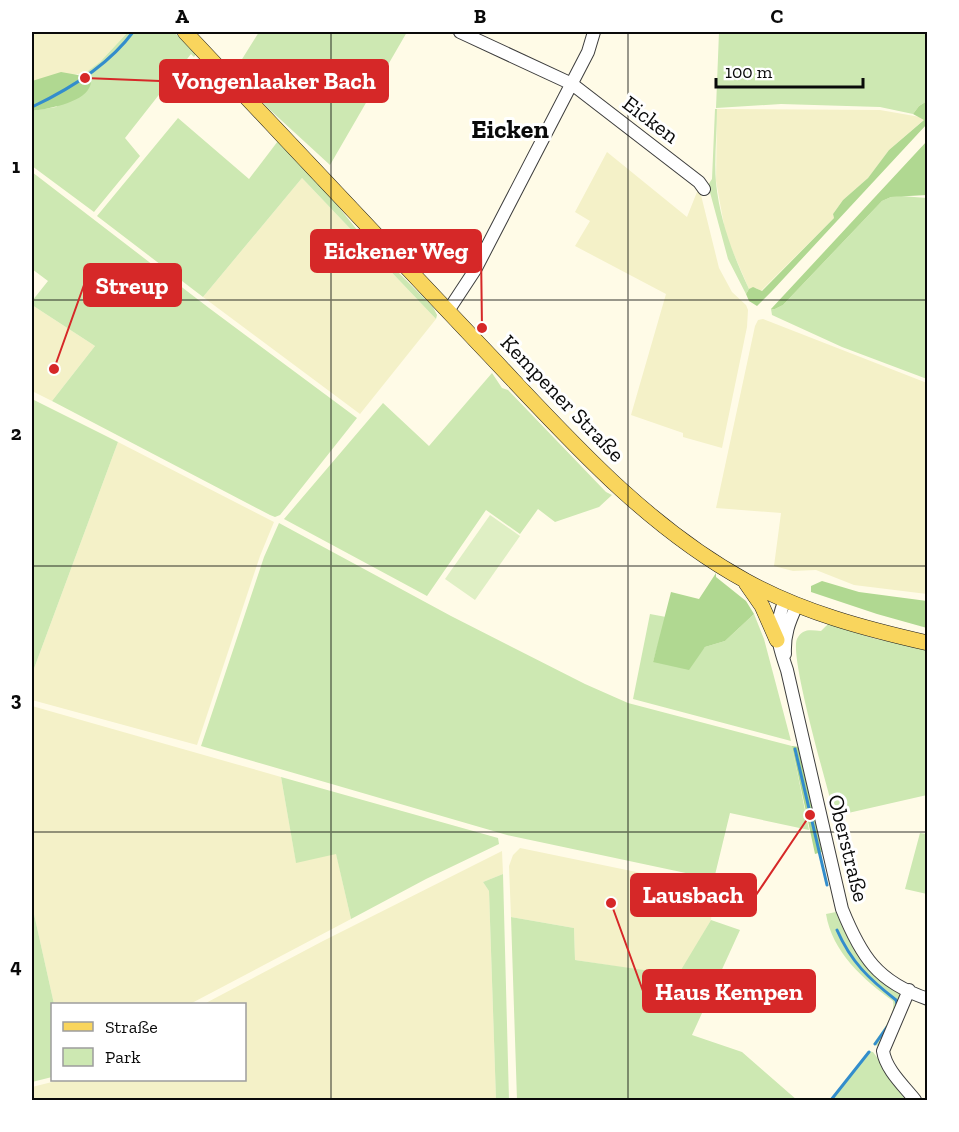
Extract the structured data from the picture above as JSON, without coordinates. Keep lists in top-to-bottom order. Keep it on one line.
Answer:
{"streets":{"main road":["Kempener Straße"],"street":["Eicken","Oberstraße"]},"districts":["Eicken"],"places":["Vongenlaaker Bach","Eickener Weg","Streup","Lausbach","Haus Kempen"],"legend":["Straße","Park"],"scale_bar":"100 m","grid":{"columns":["A","B","C"],"rows":["1","2","3","4"]}}
